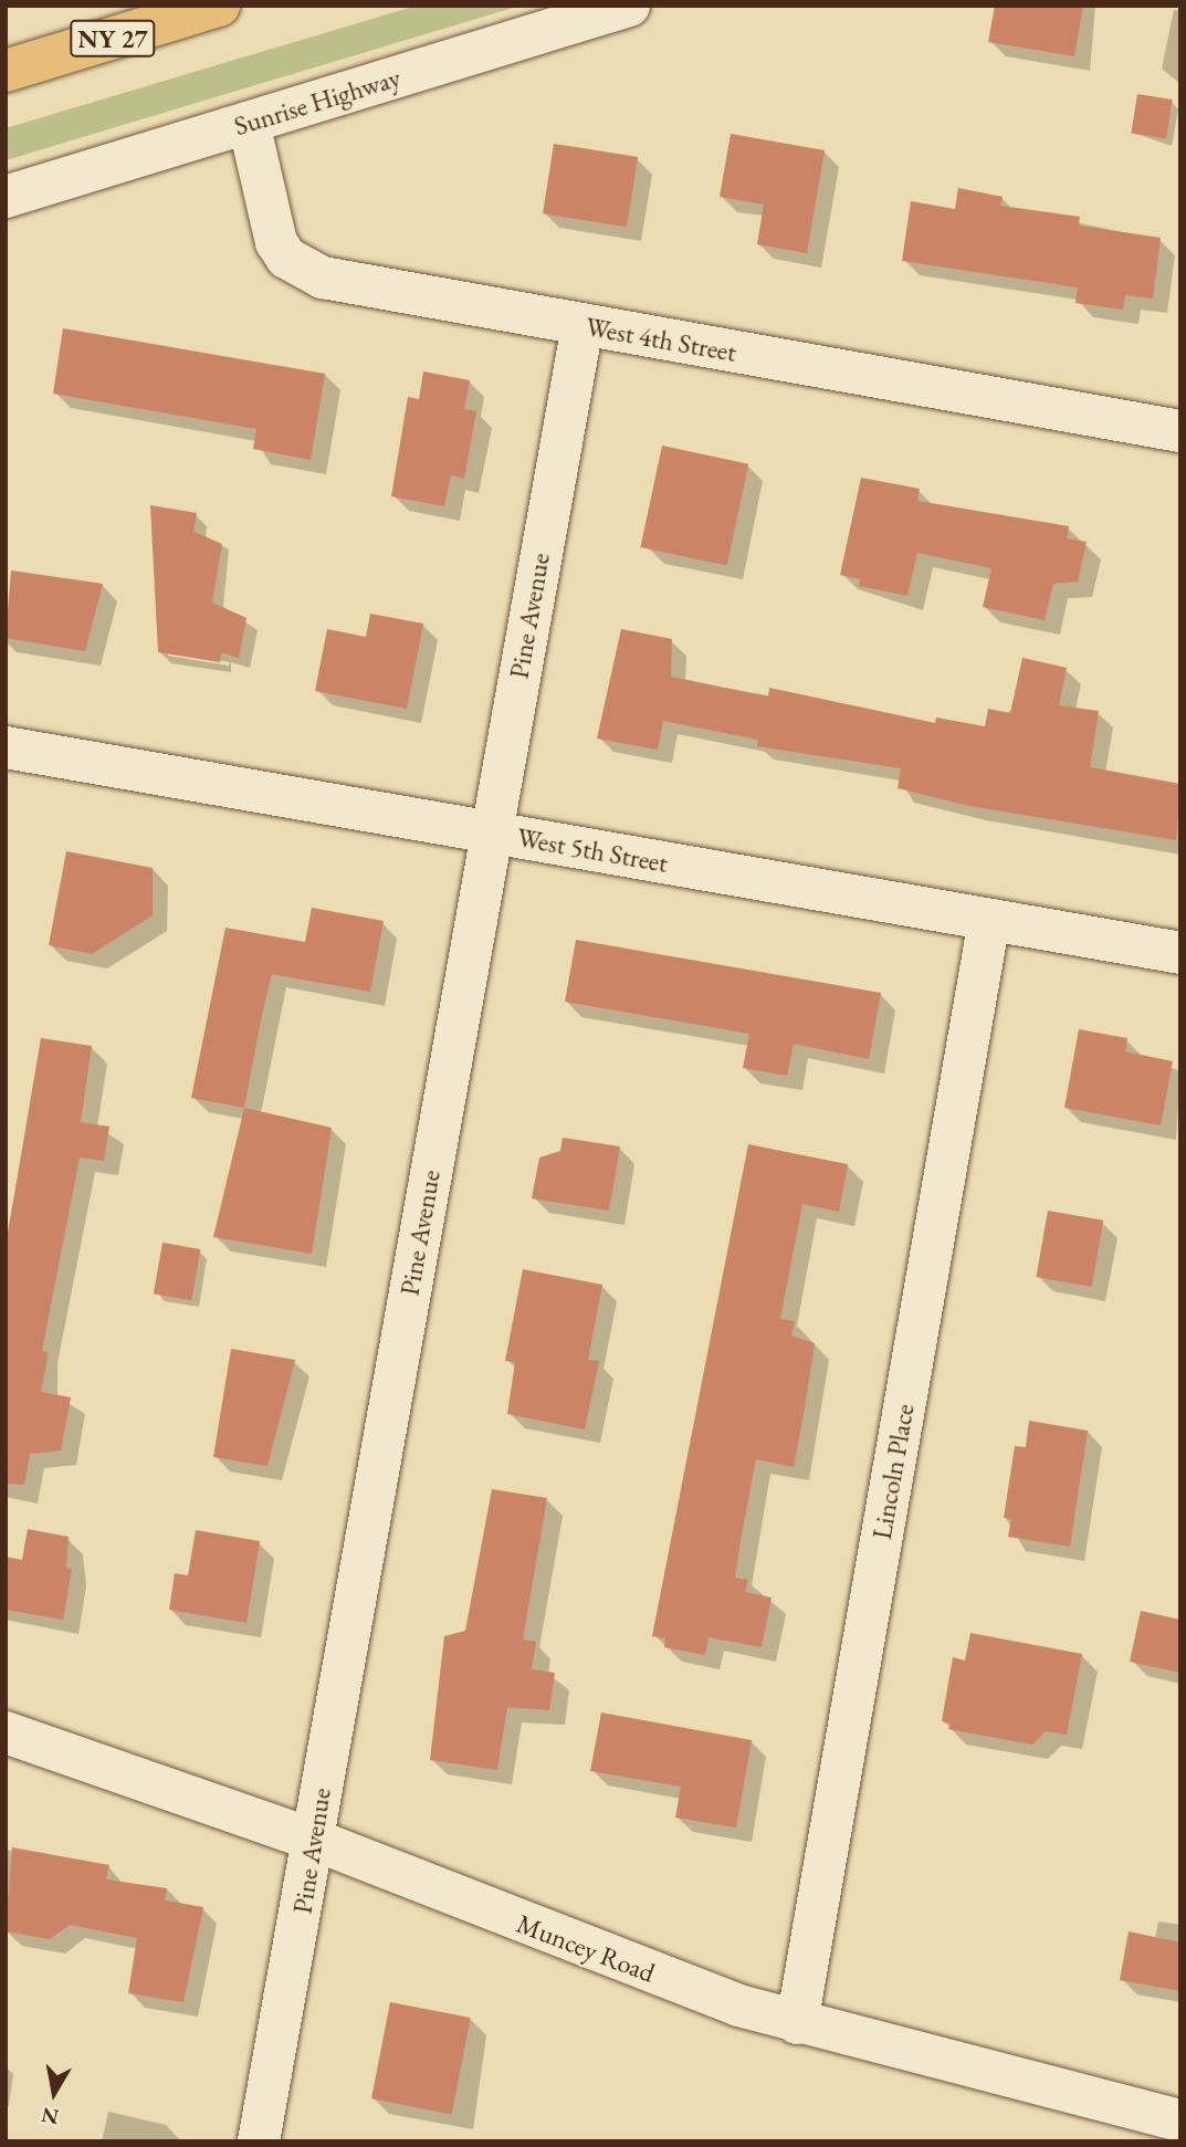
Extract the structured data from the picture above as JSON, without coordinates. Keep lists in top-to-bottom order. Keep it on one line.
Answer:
{"streets":{"highway":["NY 27"],"street":["Sunrise Highway","West 4th Street","Pine Avenue","West 5th Street","Lincoln Place","Muncey Road"]},"crossings":[["Sunrise Highway","West 4th Street"],["West 4th Street","Pine Avenue"],["Pine Avenue","West 5th Street"],["Pine Avenue","Muncey Road"],["West 5th Street","Lincoln Place"],["Lincoln Place","Muncey Road"]],"north":"bottom"}
